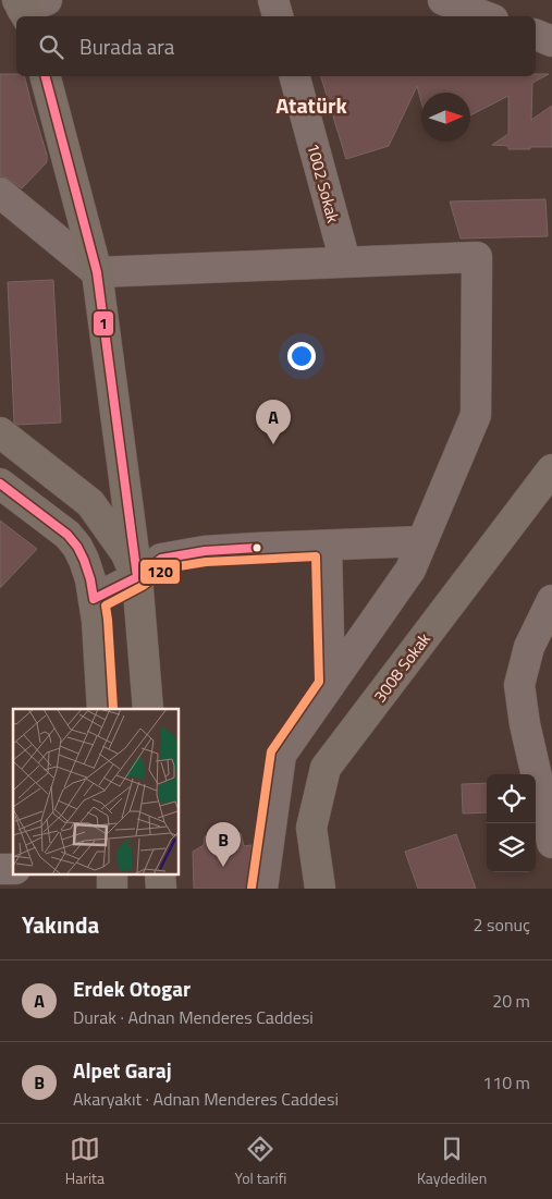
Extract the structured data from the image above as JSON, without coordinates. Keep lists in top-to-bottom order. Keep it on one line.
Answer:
{"streets":{"main road":["3008 Sokak"],"street":["1002 Sokak"]},"districts":["Atatürk"],"lines":["transit line 1","transit line 120"],"north":"right","page":{"search":"Burada ara","pins":["A","B"],"heading":["Yakında","2 sonuç"],"list":[{"mark":"A","name":"Erdek Otogar","note":"Durak · Adnan Menderes Caddesi","value":"20 m"},{"mark":"B","name":"Alpet Garaj","note":"Akaryakıt · Adnan Menderes Caddesi","value":"110 m"}],"nav":["Harita","Yol tarifi","Kaydedilen"]}}
